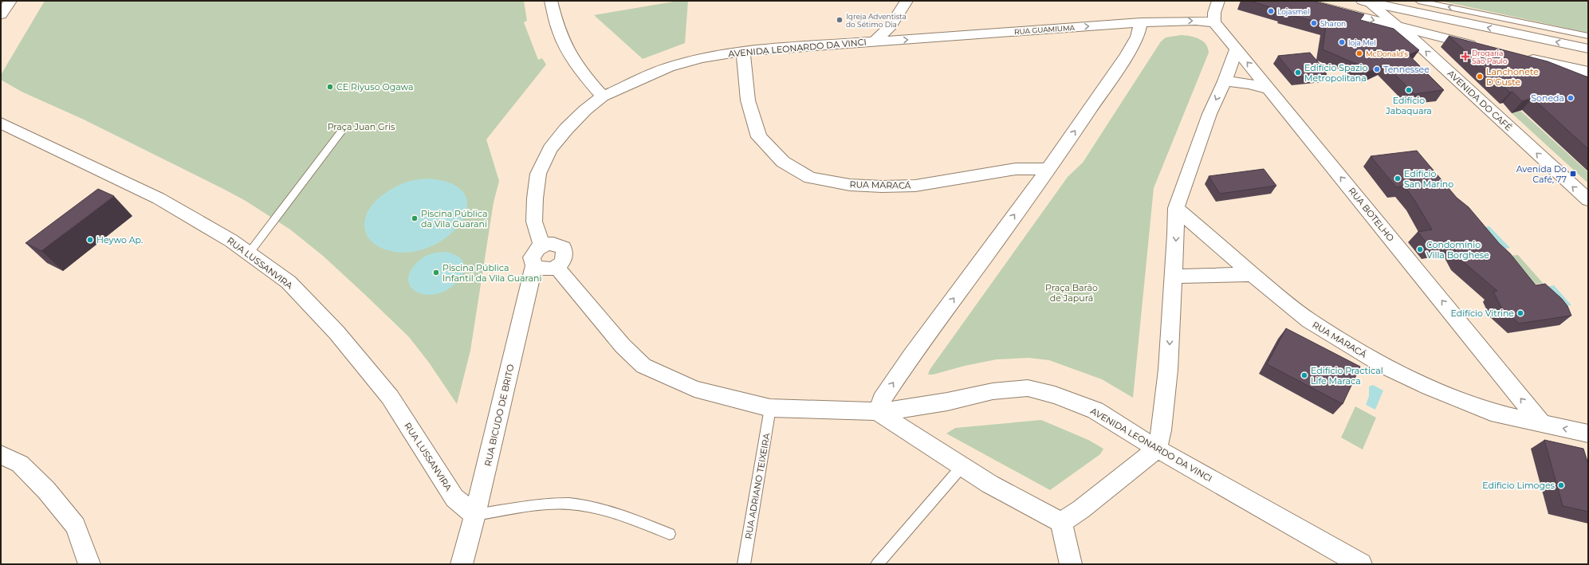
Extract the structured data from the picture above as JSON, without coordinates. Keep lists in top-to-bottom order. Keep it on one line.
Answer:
{"streets":{"street":["RUA GUAMIUMA","AVENIDA LEONARDO DA VINCI","AVENIDA DO CAFÉ","RUA MARACÁ","RUA BOTELHO","RUA LUSSANVIRA","RUA BICUDO DE BRITO"],"lane":["RUA ADRIANO TEIXEIRA"]},"crossings":[["RUA GUAMIUMA","AVENIDA LEONARDO DA VINCI"],["RUA GUAMIUMA","RUA BOTELHO"],["AVENIDA LEONARDO DA VINCI","RUA MARACÁ"],["AVENIDA LEONARDO DA VINCI","RUA BICUDO DE BRITO"],["AVENIDA LEONARDO DA VINCI","RUA ADRIANO TEIXEIRA"],["RUA MARACÁ","RUA BOTELHO"],["RUA LUSSANVIRA","RUA BICUDO DE BRITO"]],"one_way":["RUA GUAMIUMA","AVENIDA DO CAFÉ","RUA BOTELHO"],"parks":["Praça Juan Gris","Praça Barão de Japurá"],"places":{"other":["Lojasmel","Igreja Adventista do Sétimo Dia","Sharon","loja Mel","McDonald's","Tennessee","Edifício Spazio Metropolitana","Lanchonete D'Guste","CE Riyuso Ogawa","Edifício Jabaquara","Soneda","Edifício San Marino","Piscina Pública da Vila Guarani","Heywo Ap.","Condomínio Villa Borghese","Piscina Pública Infantil da Vila Guarani","Edifício Vitrine","Edifício Practical Life Maraca","Edificio Limoges"],"health":["Drogaria São Paulo"],"transit":["Avenida Do Café, 77"]}}
